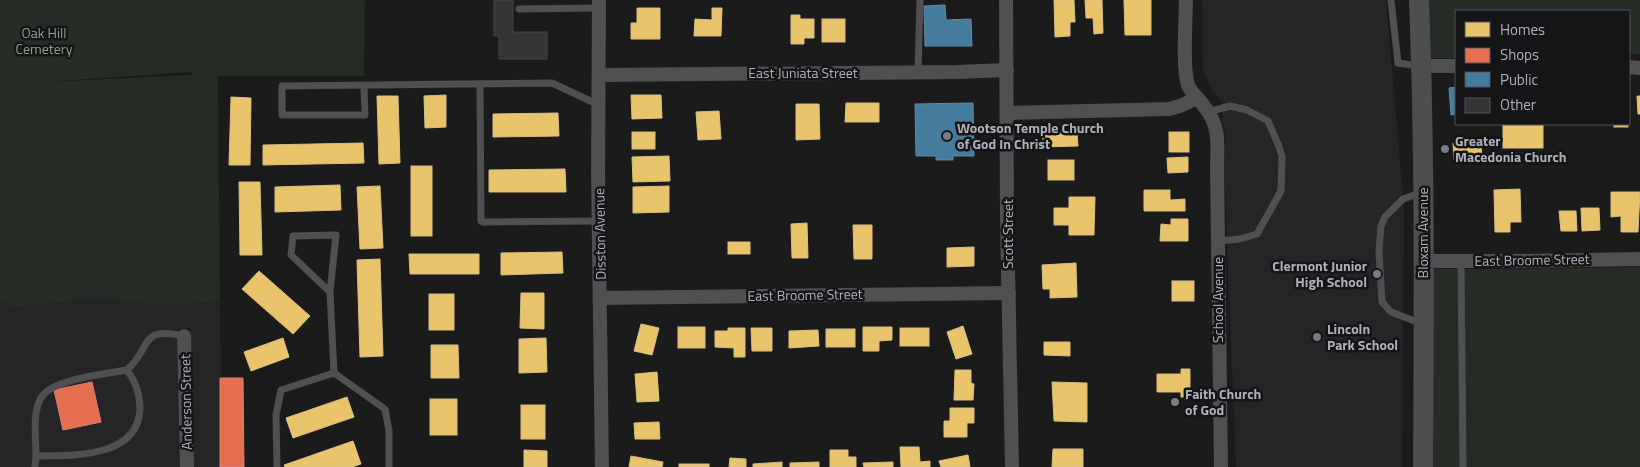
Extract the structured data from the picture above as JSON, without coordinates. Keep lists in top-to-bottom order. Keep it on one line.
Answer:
{"streets":{"street":["East Juniata Street","Bloxam Avenue","Disston Avenue","Scott Street","East Broome Street","School Avenue","Anderson Street"]},"crossings":[["East Juniata Street","Disston Avenue"],["East Juniata Street","Scott Street"],["Bloxam Avenue","East Broome Street"],["Disston Avenue","East Broome Street"],["Scott Street","East Broome Street"]],"parks":["Oak Hill Cemetery"],"places":["Wootson Temple Church of God In Christ","Greater Macedonia Church","Clermont Junior High School","Lincoln Park School","Faith Church of God"],"legend":["Homes","Shops","Public","Other"]}
